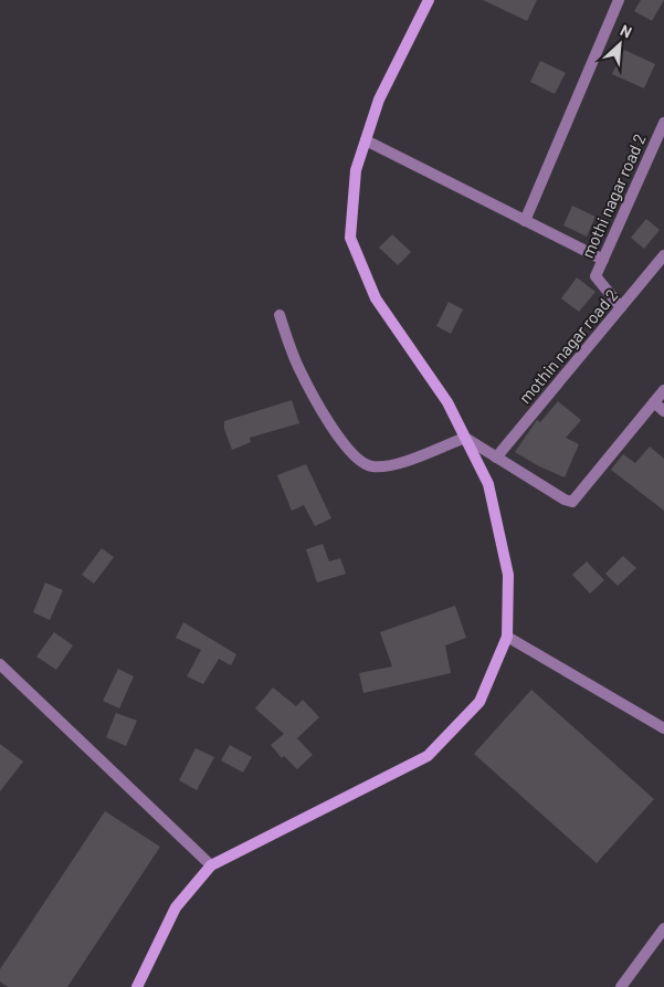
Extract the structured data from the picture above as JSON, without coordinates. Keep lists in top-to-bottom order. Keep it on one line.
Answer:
{"streets":{"street":["mothi nagar road 2","mothin nagar road 2"]},"crossings":[["mothi nagar road 2","mothin nagar road 2"]],"north":"top right"}
